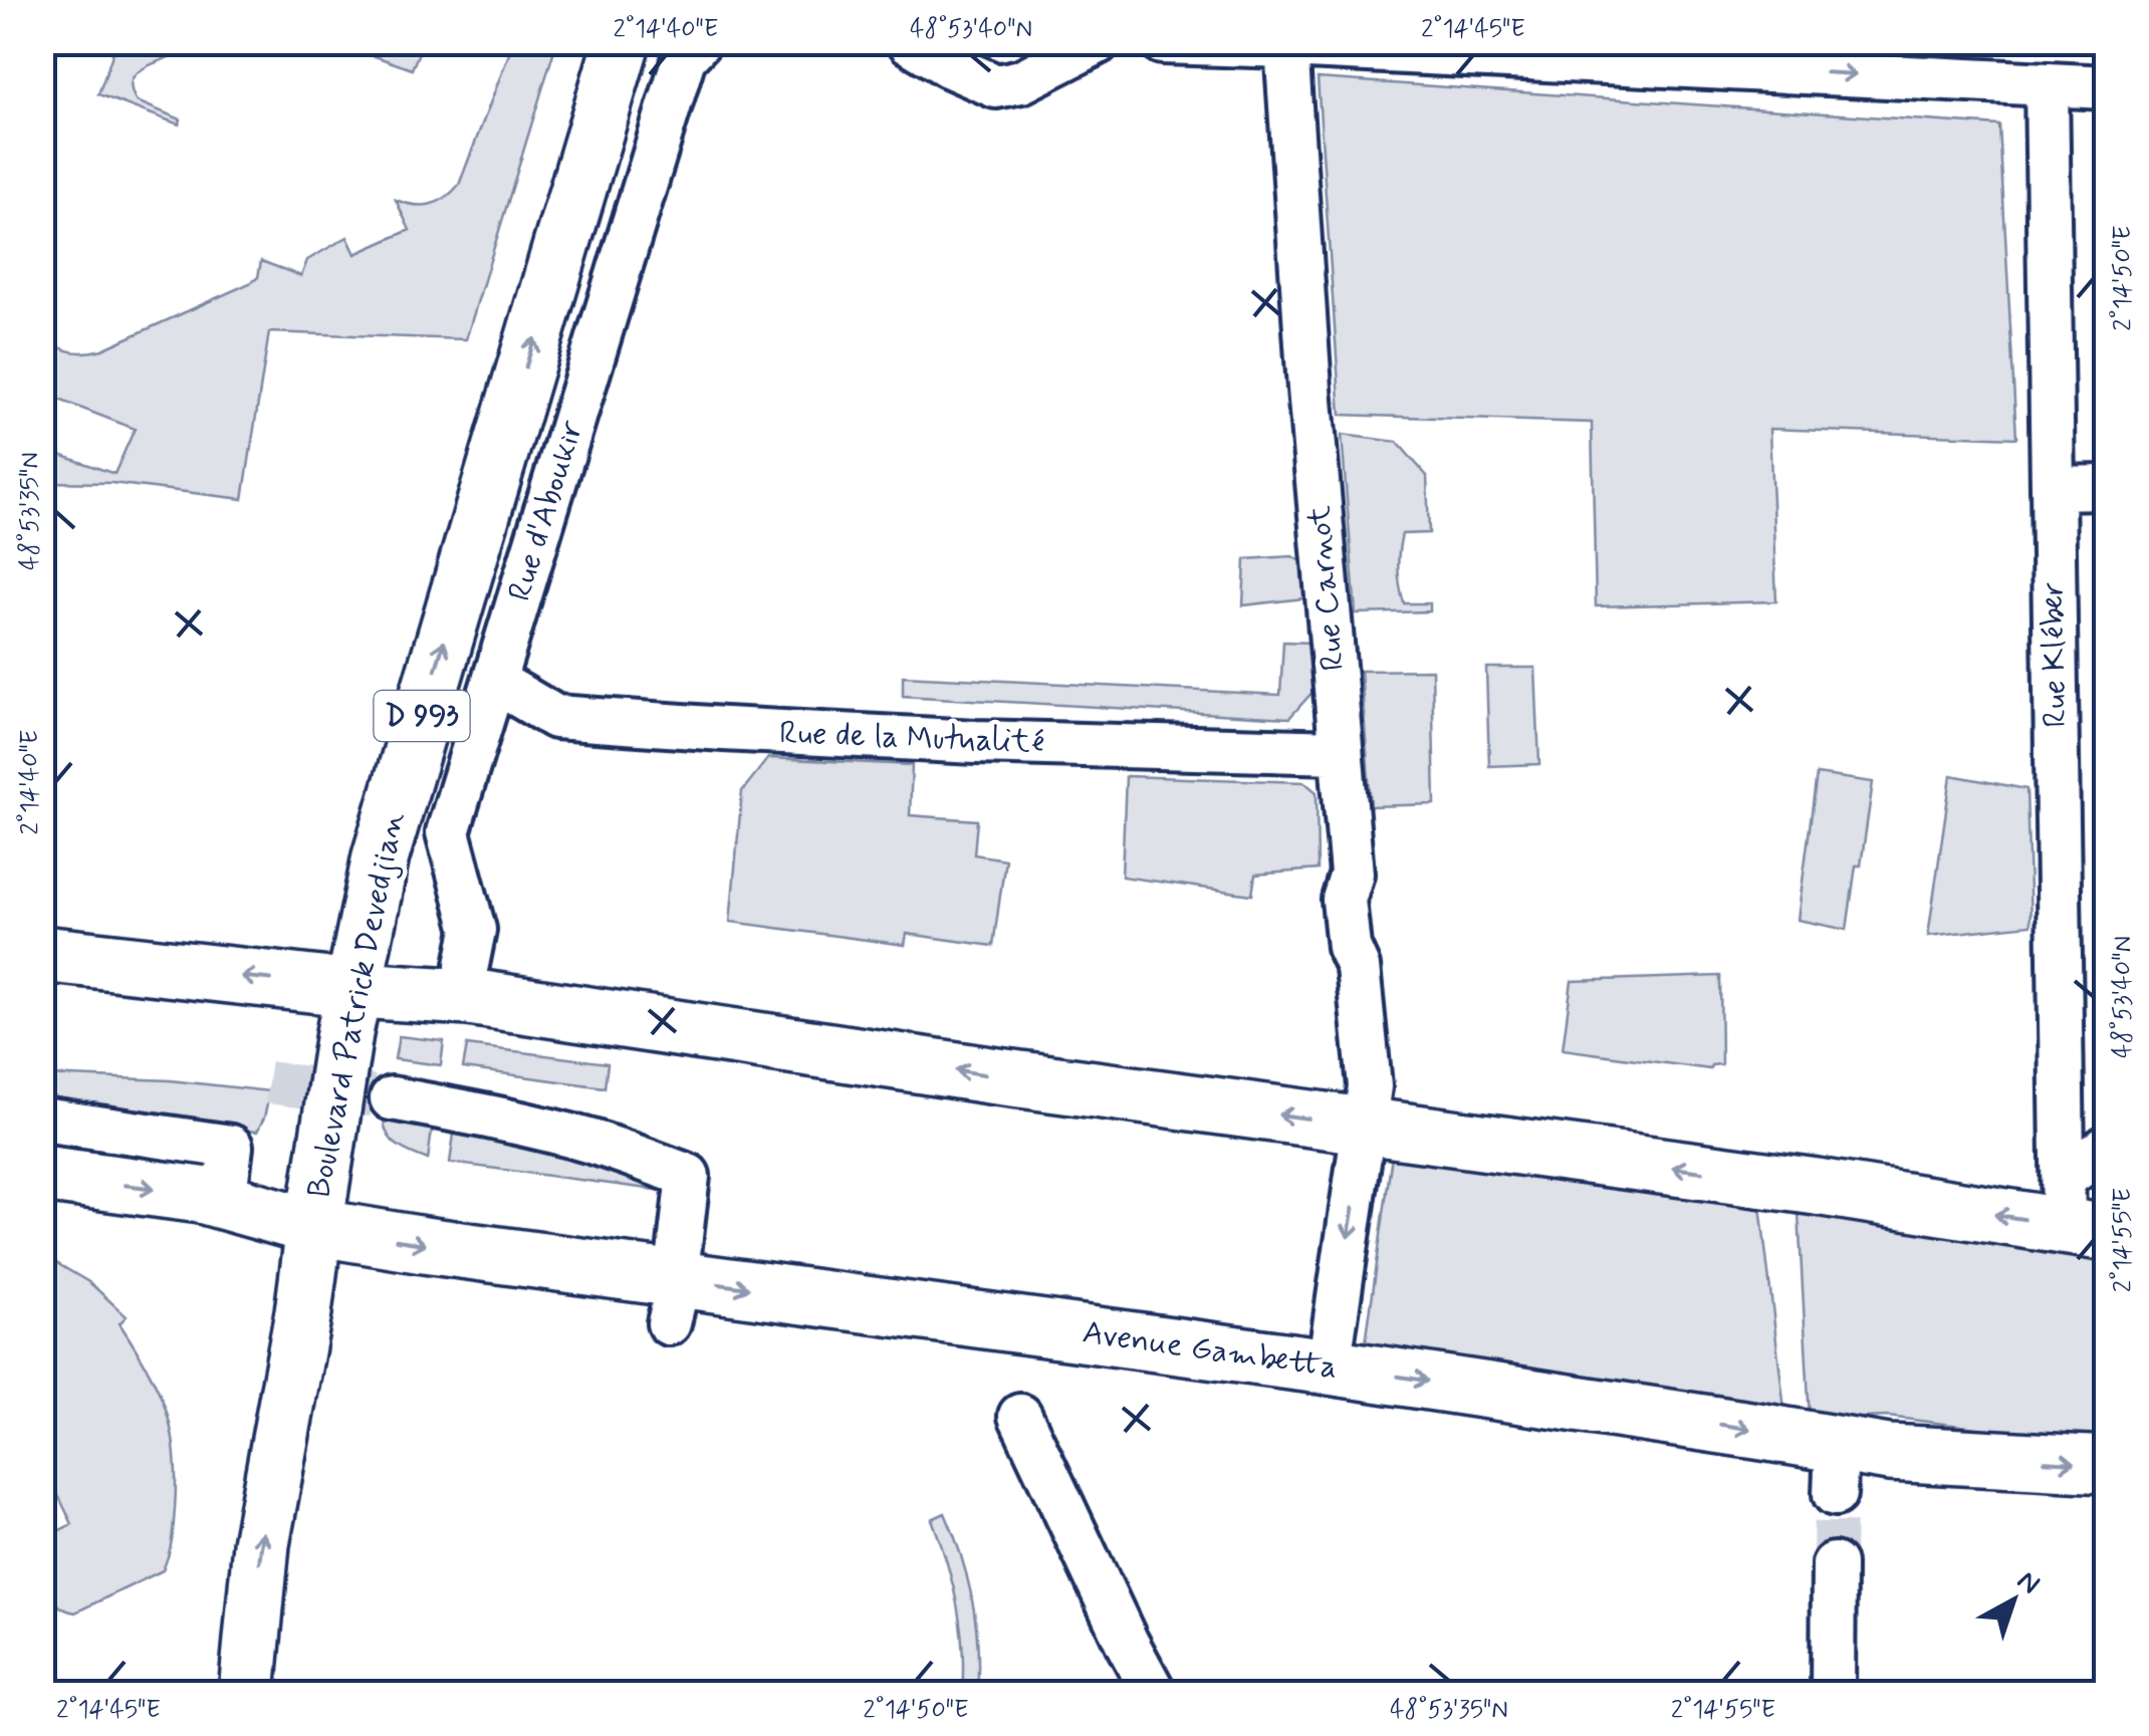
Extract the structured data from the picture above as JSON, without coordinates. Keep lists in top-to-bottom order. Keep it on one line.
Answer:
{"streets":{"main road":["D 993","Boulevard Patrick Devedjian","Avenue Gambetta"],"street":["Rue d'Aboukir","Rue Carnot","Rue Kléber","Rue de la Mutualité"]},"crossings":[["Rue d'Aboukir","Rue de la Mutualité"],["Rue Carnot","Rue de la Mutualité"],["Rue Carnot","Avenue Gambetta"],["Boulevard Patrick Devedjian","Avenue Gambetta"]],"one_way":["Boulevard Patrick Devedjian"],"north":"top right","coordinates":["2°14'40\"E","48°53'40\"N","2°14'45\"E","2°14'50\"E","48°53'35\"N","2°14'55\"E"]}
